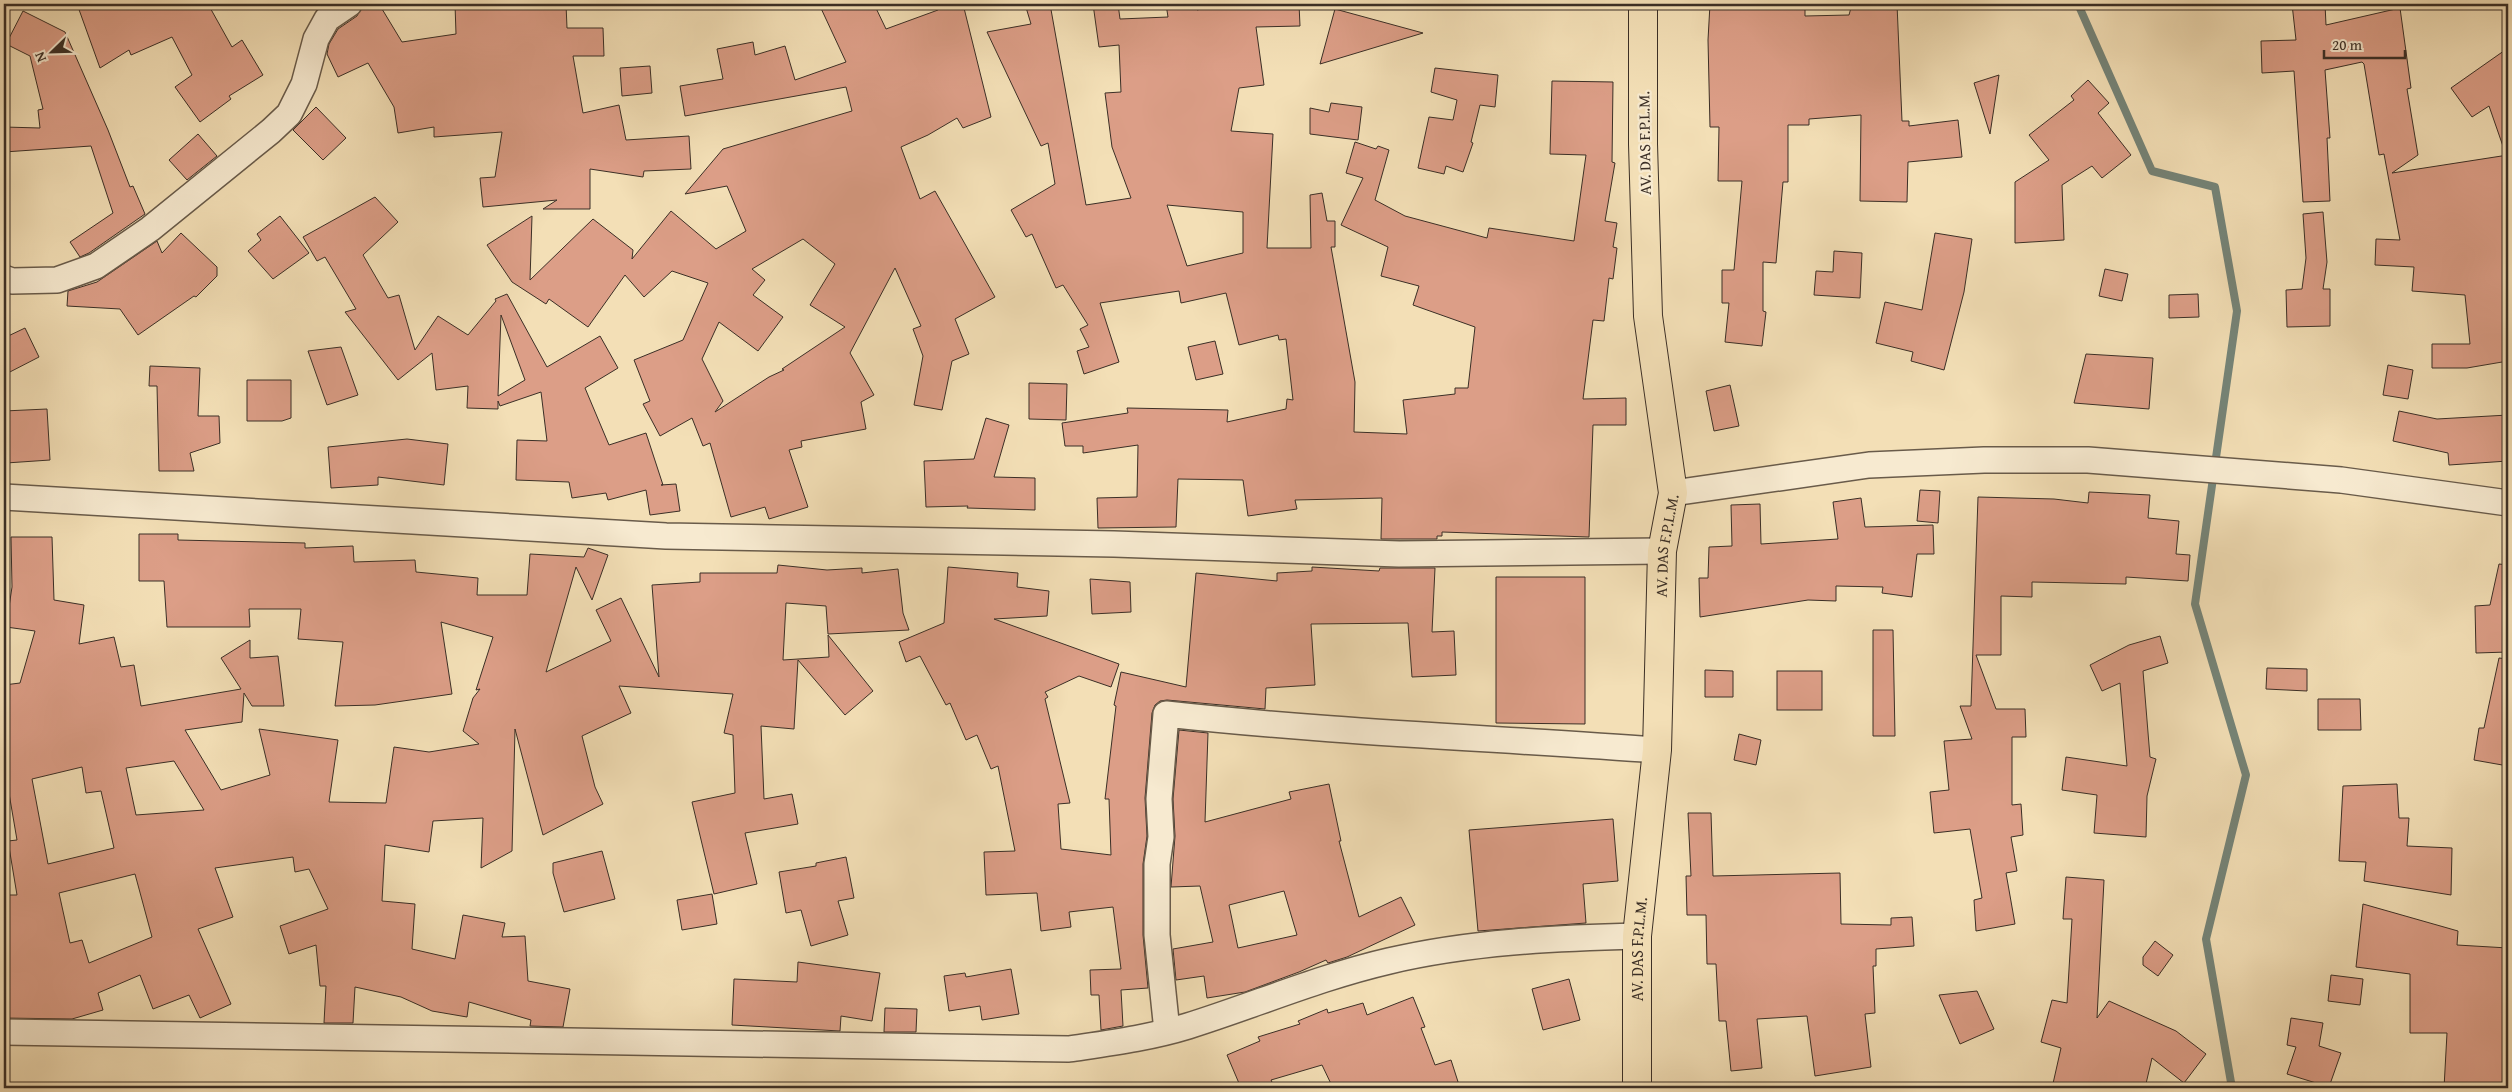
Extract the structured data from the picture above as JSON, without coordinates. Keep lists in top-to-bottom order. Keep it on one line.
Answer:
{"streets":{"main road":["AV. DAS F.P.L.M."]},"scale_bar":"20 m","north":"bottom left"}
